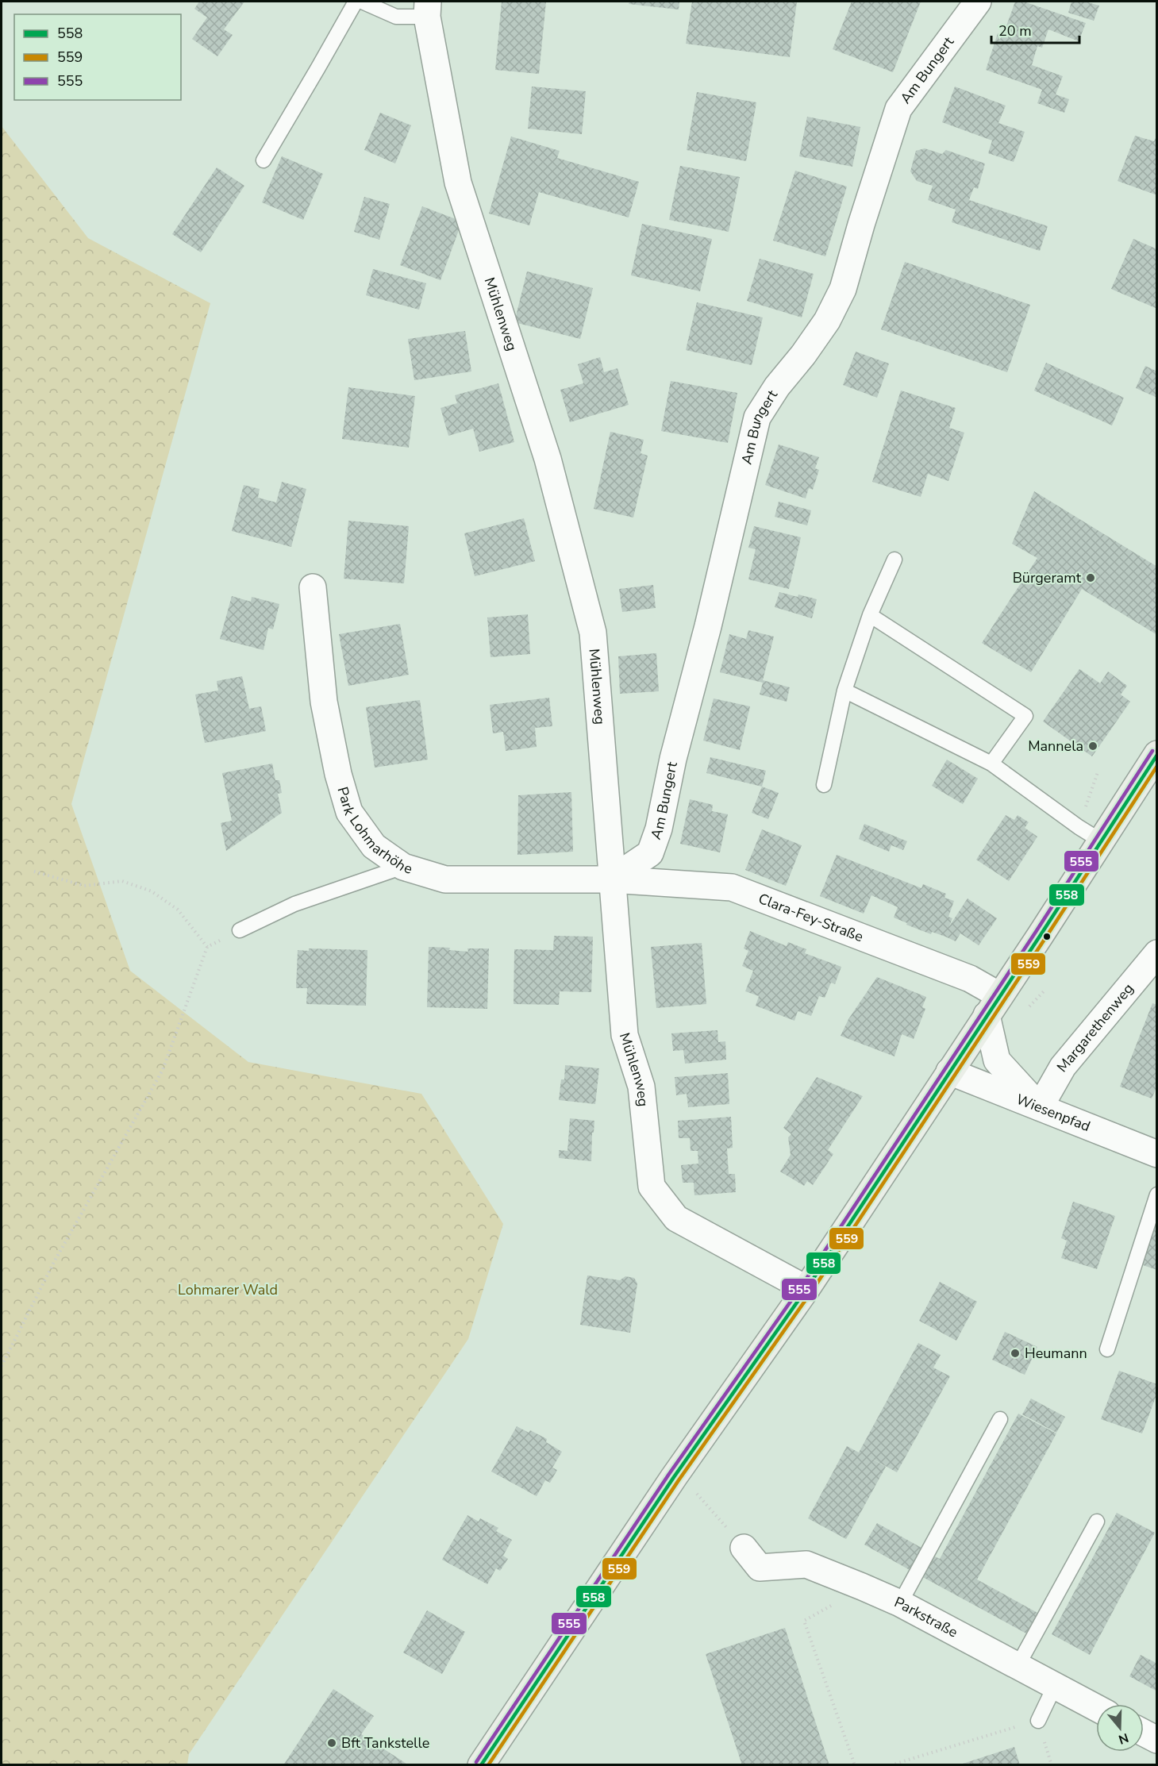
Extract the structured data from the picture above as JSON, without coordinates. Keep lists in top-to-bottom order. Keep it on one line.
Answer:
{"streets":{"street":["Am Bungert","Mühlenweg","Park Lohmarhöhe","Clara-Fey-Straße","Margarethenweg","Wiesenpfad","Parkstraße"]},"crossings":[["Am Bungert","Mühlenweg"],["Am Bungert","Park Lohmarhöhe"],["Am Bungert","Clara-Fey-Straße"],["Mühlenweg","Park Lohmarhöhe"],["Mühlenweg","Clara-Fey-Straße"],["Park Lohmarhöhe","Clara-Fey-Straße"],["Margarethenweg","Wiesenpfad"]],"parks":["Lohmarer Wald"],"places":["Bürgeramt","Mannela","Heumann","Bft Tankstelle"],"lines":["transit line 555","transit line 558","transit line 559"],"legend":["558","559","555"],"scale_bar":"20 m","north":"bottom"}
